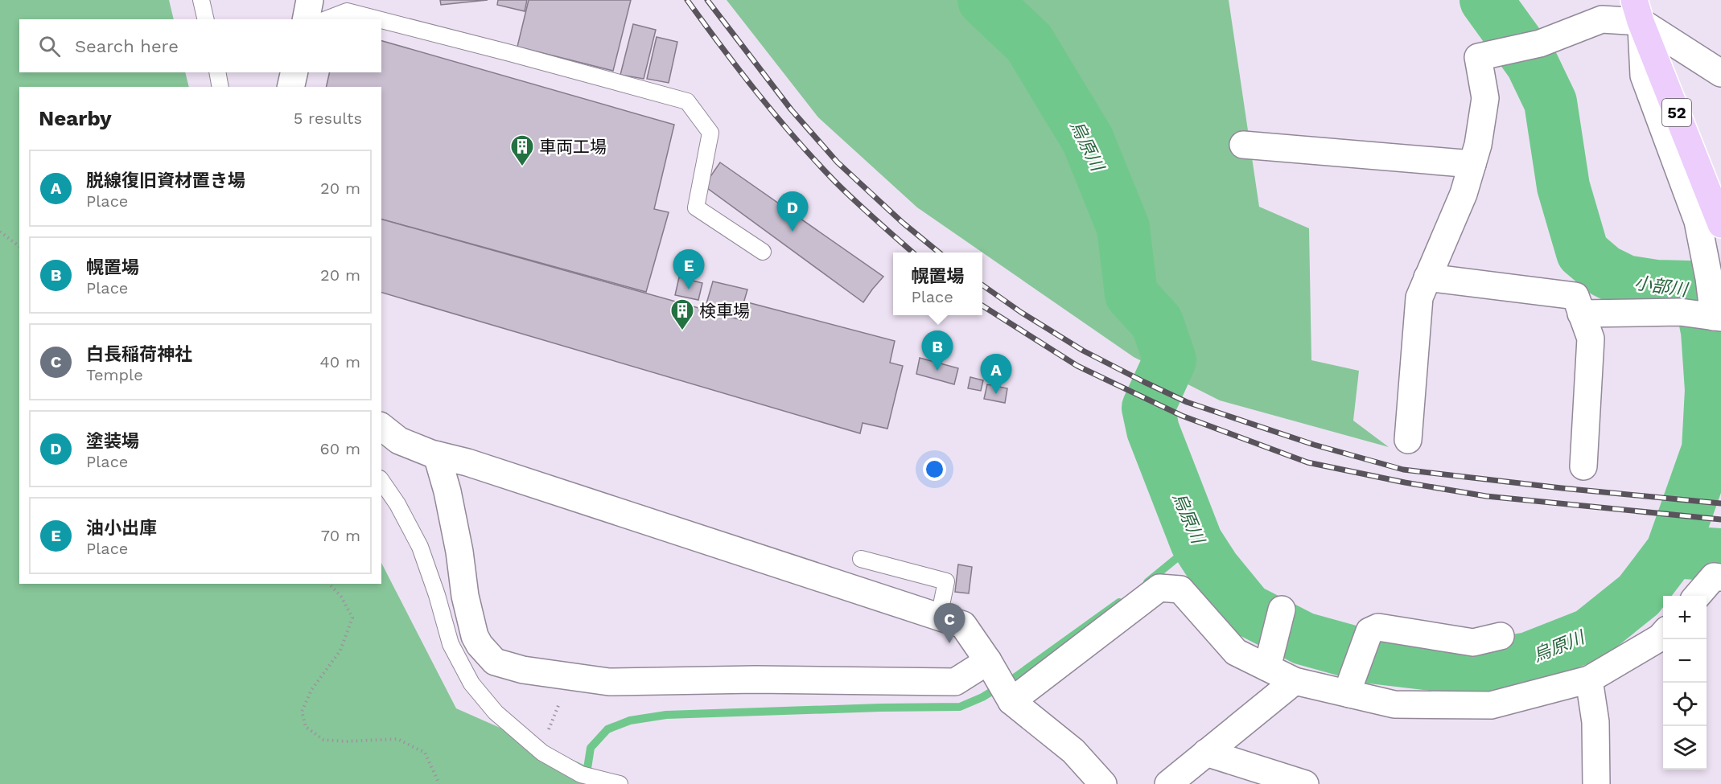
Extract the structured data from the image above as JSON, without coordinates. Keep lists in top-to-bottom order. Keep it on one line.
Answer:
{"streets":{"main road":["52"]},"water":["烏原川","小部川"],"places":{"building":["車両工場","検車場"]},"page":{"search":"Search here","heading":["Nearby","5 results"],"list":[{"mark":"A","name":"脱線復旧資材置き場","note":"Place","value":"20 m"},{"mark":"B","name":"幌置場","note":"Place","value":"20 m"},{"mark":"C","name":"白長稲荷神社","note":"Temple","value":"40 m"},{"mark":"D","name":"塗装場","note":"Place","value":"60 m"},{"mark":"E","name":"油小出庫","note":"Place","value":"70 m"}],"pins":["D","E","B","A","C"],"popup":["幌置場","Place"],"map_buttons":["+","−"]}}
